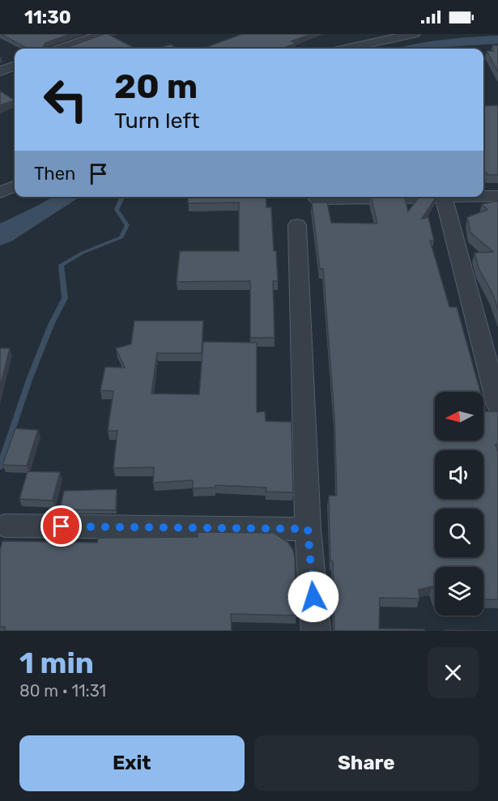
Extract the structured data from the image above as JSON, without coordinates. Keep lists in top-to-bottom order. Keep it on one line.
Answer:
{"north":"left","page":{"status":"11:30","turn":["20 m","Turn left"],"then":"Then","heading":["1 min","80 m · 11:31"],"buttons":["Exit","Share"]}}
